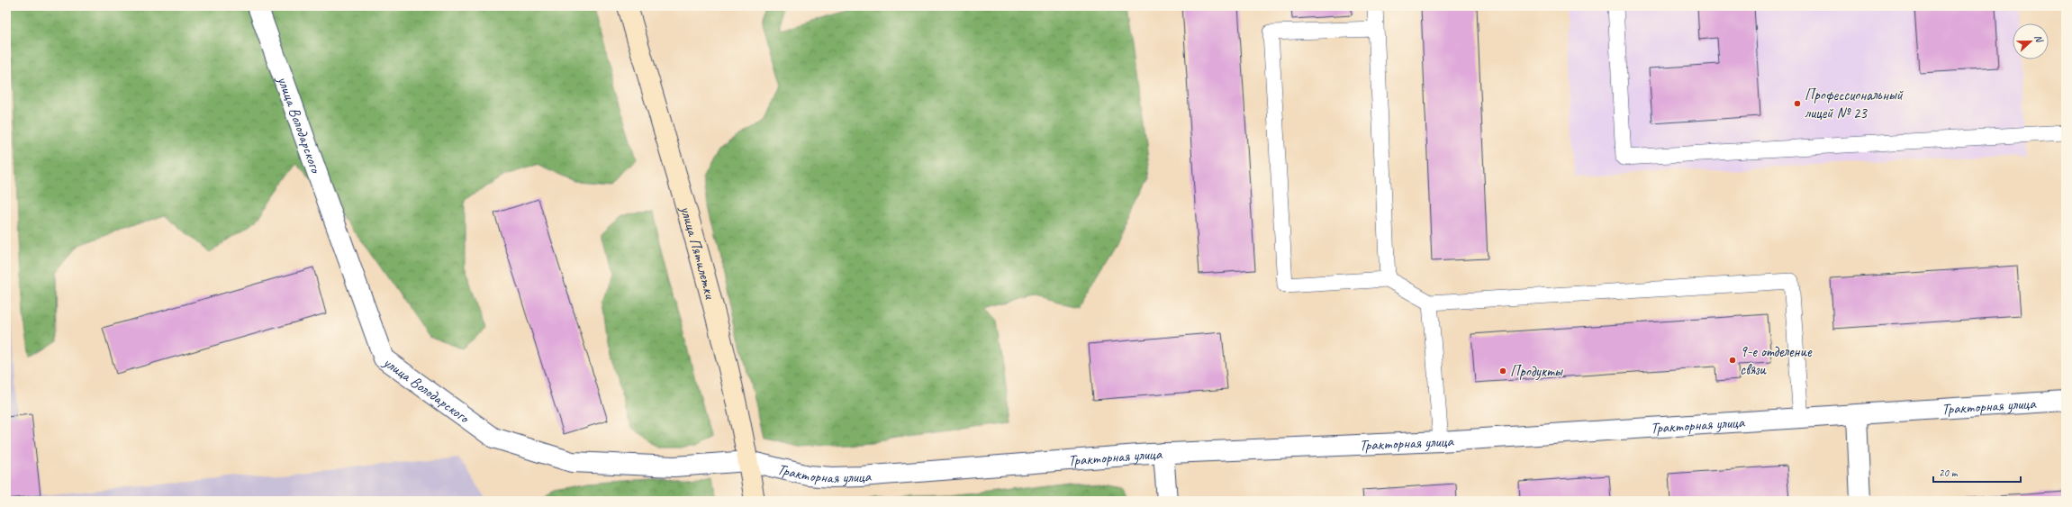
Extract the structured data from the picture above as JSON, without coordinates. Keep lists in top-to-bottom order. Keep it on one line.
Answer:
{"streets":{"main road":["улица Пятилетки"],"street":["улица Володарского","Тракторная улица"]},"crossings":[["улица Володарского","улица Пятилетки"],["улица Володарского","Тракторная улица"],["улица Пятилетки","Тракторная улица"]],"places":["Профессиональный лицей № 23","9-е отделение связи","Продукты"],"scale_bar":"20 m","north":"right"}
